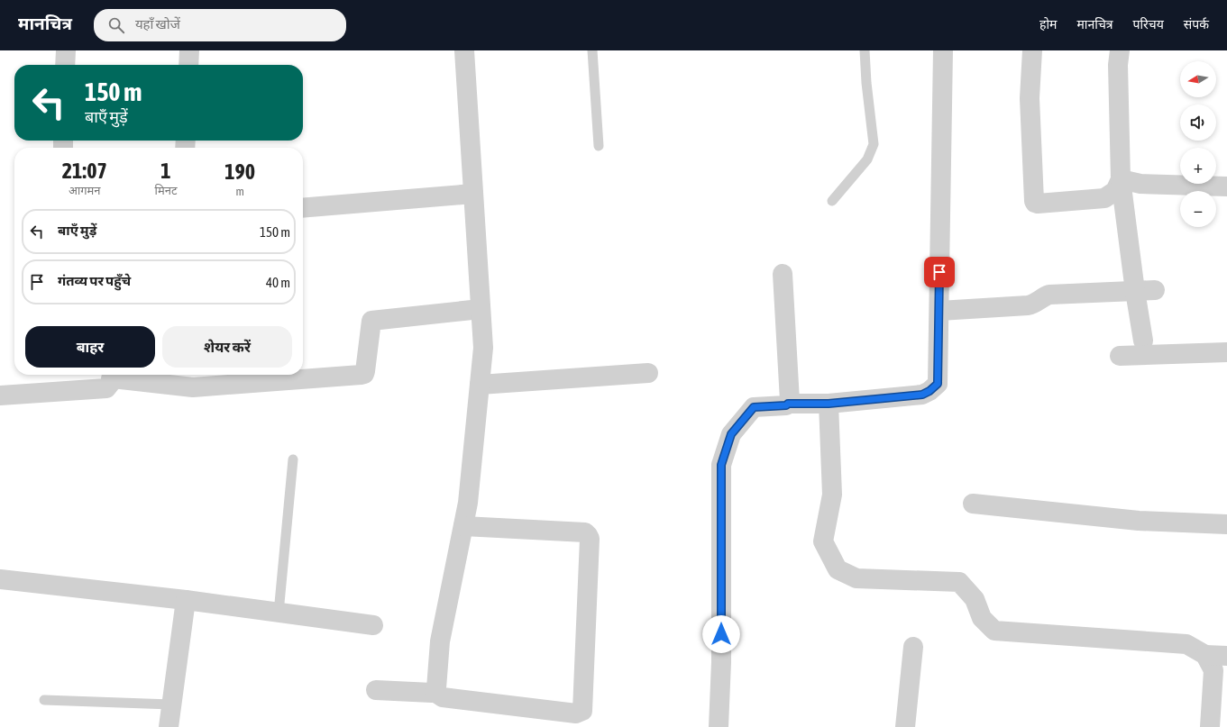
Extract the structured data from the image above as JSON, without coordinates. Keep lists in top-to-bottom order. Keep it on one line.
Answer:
{"north":"left","page":{"header":"मानचित्र","search":"यहाँ खोजें","nav":["होम","मानचित्र","परिचय","संपर्क"],"map_buttons":["+","−"],"turn":["150 m","बाएँ मुड़ें"],"eta":["21:07","आगमन","1","मिनट","190","m"],"list":[{"name":"बाएँ मुड़ें","value":"150 m"},{"name":"गंतव्य पर पहुँचे","value":"40 m"}],"buttons":["बाहर","शेयर करें"]}}
